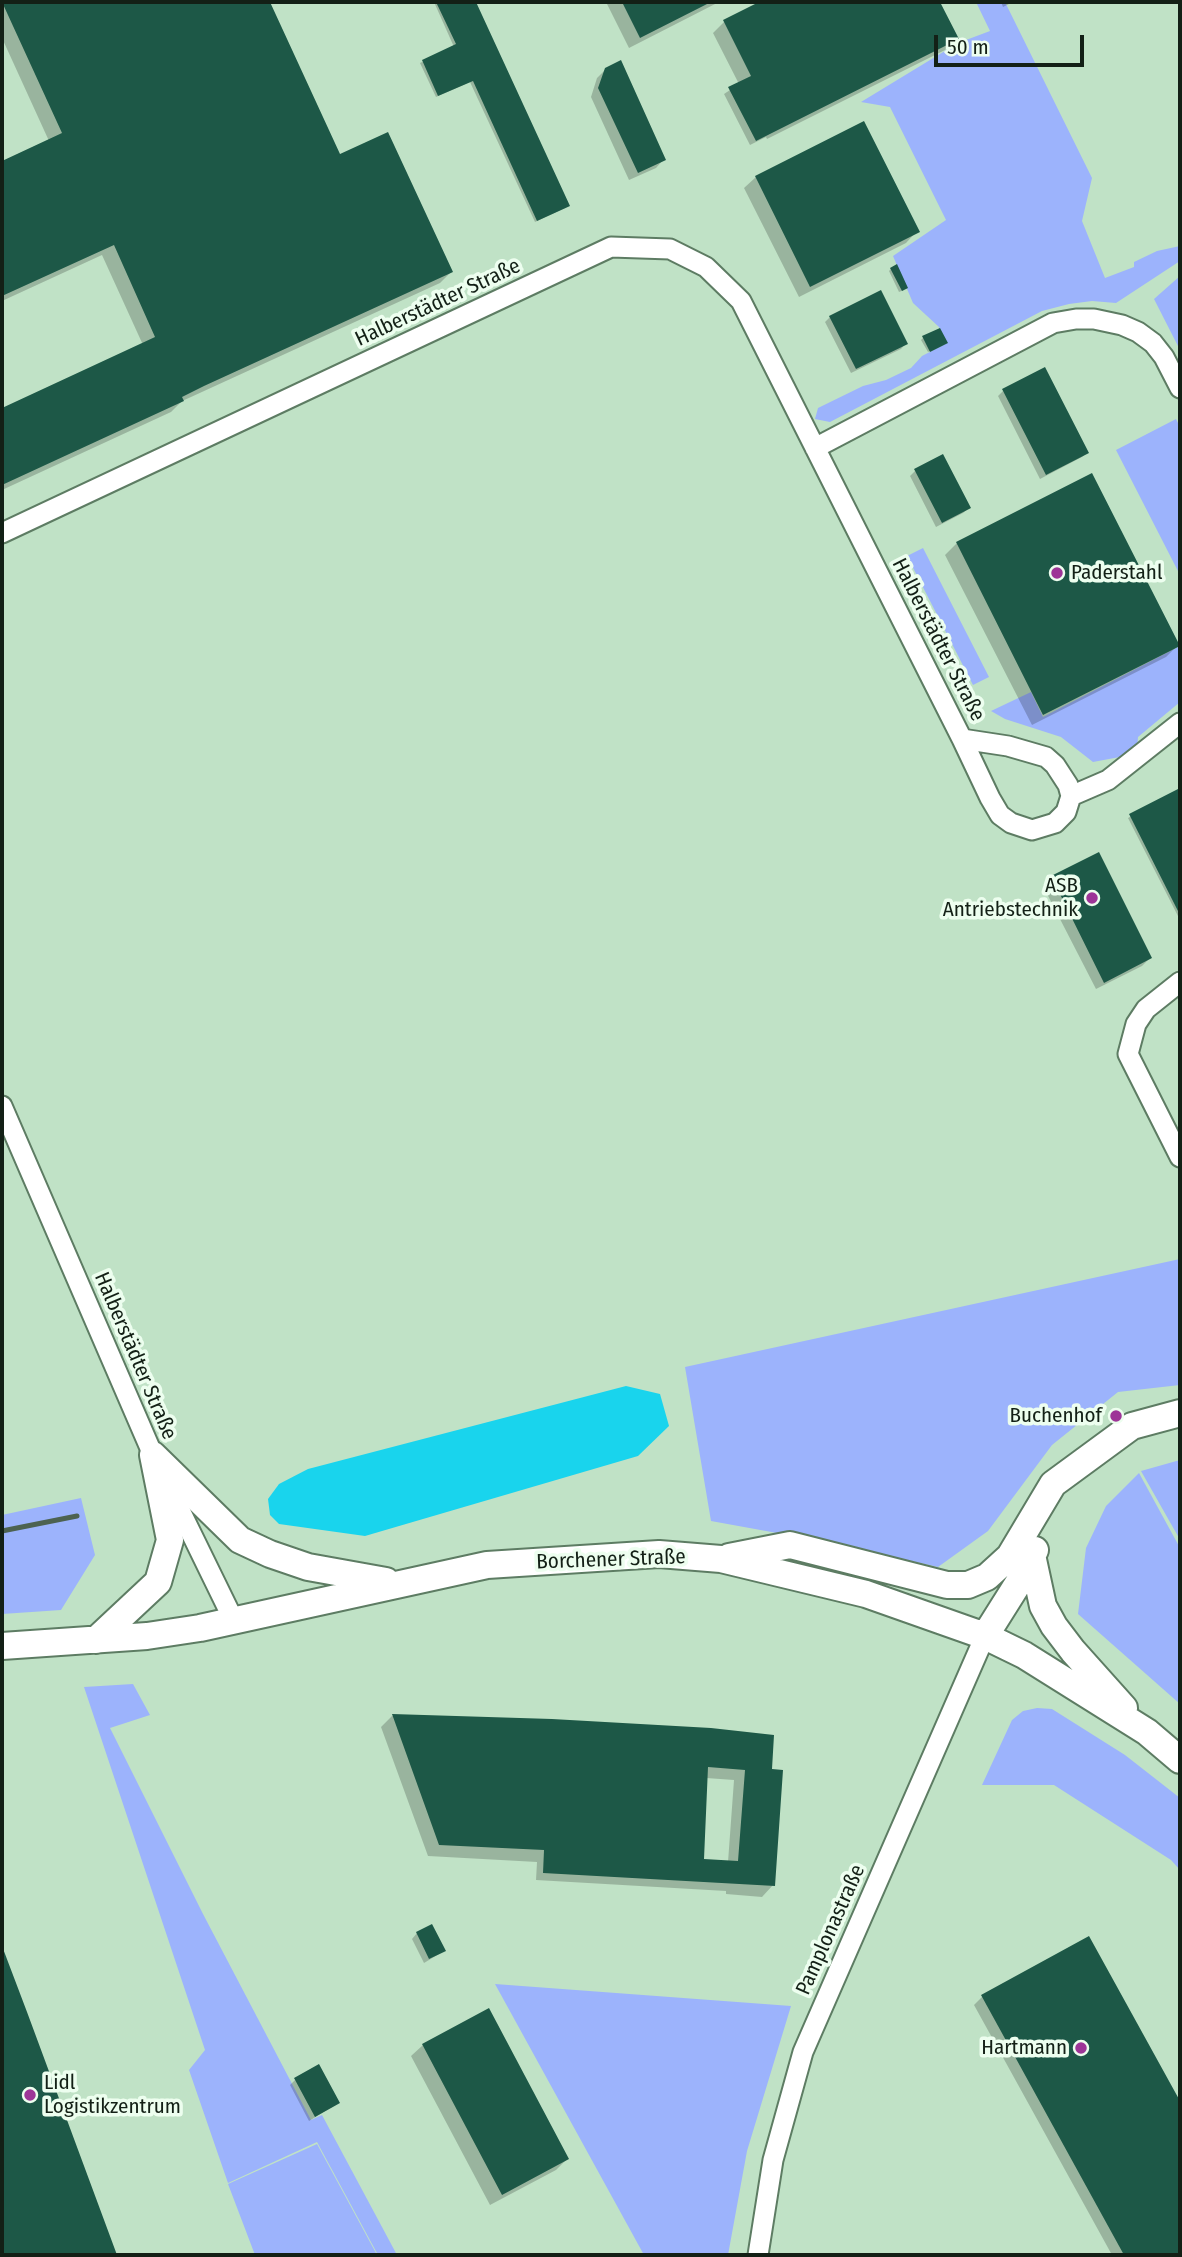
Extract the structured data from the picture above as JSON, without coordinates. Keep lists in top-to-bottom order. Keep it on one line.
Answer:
{"streets":{"main road":["Borchener Straße"],"street":["Halberstädter Straße","Pamplonastraße"]},"crossings":[["Halberstädter Straße","Borchener Straße"],["Borchener Straße","Pamplonastraße"]],"places":["Paderstahl","ASB Antriebstechnik","Buchenhof","Hartmann","Lidl Logistikzentrum"],"scale_bar":"50 m"}
